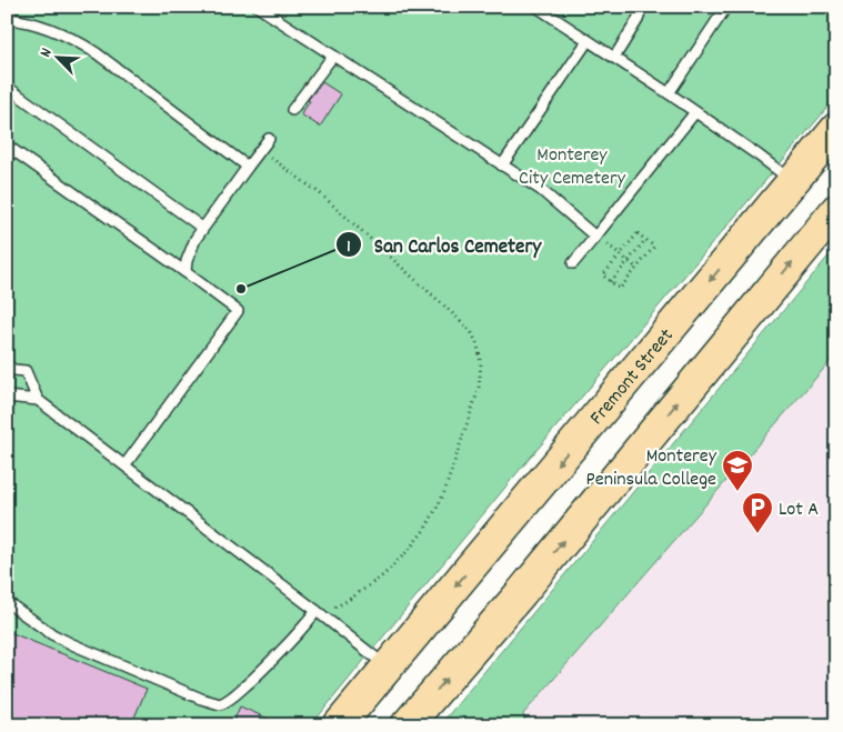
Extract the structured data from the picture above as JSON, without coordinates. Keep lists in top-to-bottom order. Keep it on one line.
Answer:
{"streets":{"main road":["Fremont Street"]},"parks":["Monterey City Cemetery"],"places":{"other":["San Carlos Cemetery"],"school or university":["Monterey Peninsula College"],"parking":["Lot A"]},"north":"top left"}
